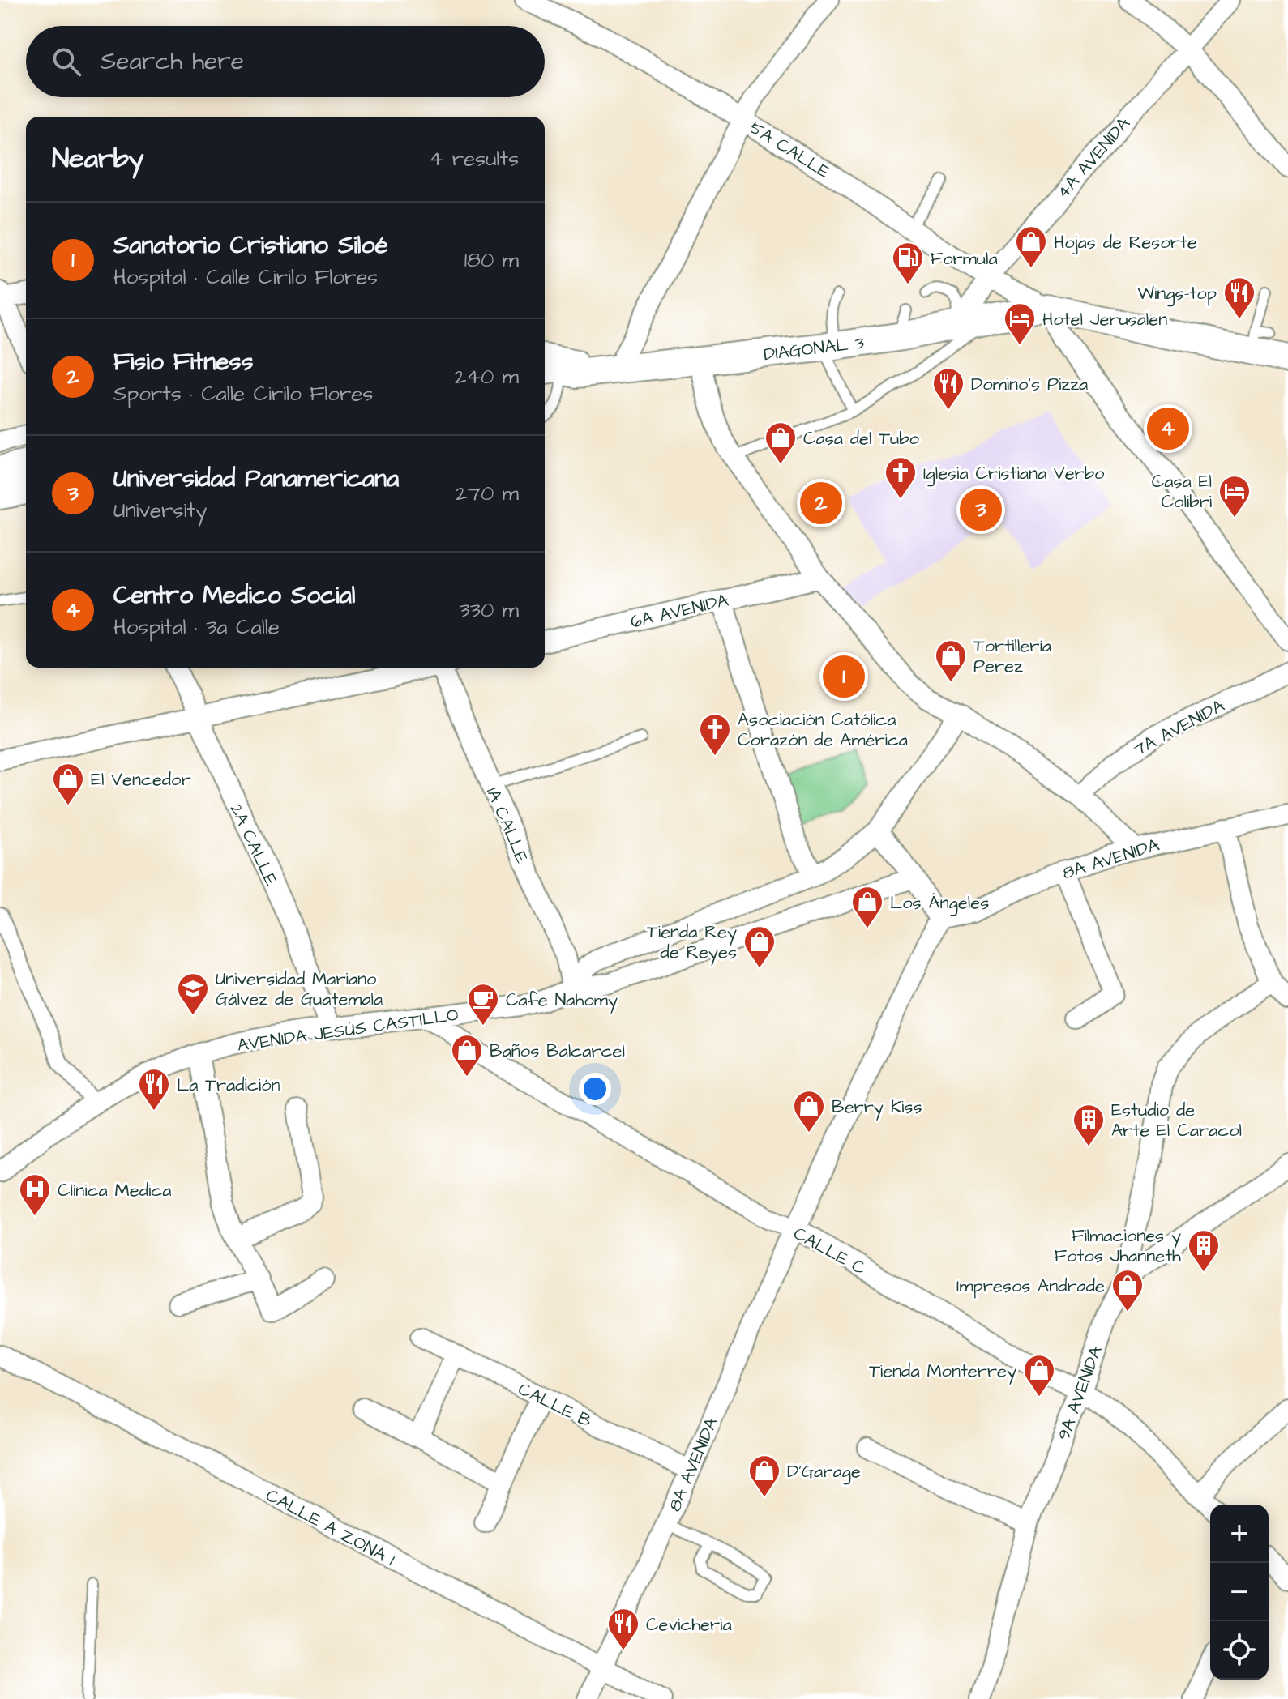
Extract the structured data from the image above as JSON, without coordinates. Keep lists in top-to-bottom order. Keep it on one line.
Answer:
{"streets":{"main road":["DIAGONAL 3"],"street":["5A CALLE","4A AVENIDA","6A AVENIDA","7A AVENIDA","1A CALLE","2A CALLE","8A AVENIDA","AVENIDA JESÚS CASTILLO","CALLE C","9A AVENIDA","CALLE B","CALLE A ZONA 1"]},"crossings":[["5A CALLE","4A AVENIDA"],["5A CALLE","DIAGONAL 3"],["4A AVENIDA","DIAGONAL 3"],["1A CALLE","AVENIDA JESÚS CASTILLO"],["2A CALLE","AVENIDA JESÚS CASTILLO"],["8A AVENIDA","CALLE C"],["8A AVENIDA","CALLE B"],["8A AVENIDA","CALLE A ZONA 1"],["AVENIDA JESÚS CASTILLO","CALLE C"],["CALLE C","9A AVENIDA"]],"places":{"shop":["Hojas de Resorte","Casa del Tubo","Tortillería Perez","El Vencedor","Los Ángeles","Tienda Rey de Reyes","Baños Balcarcel","Berry Kiss","Impresos Andrade","Tienda Monterrey","D'Garage"],"fuel station":["Formula"],"restaurant":["Wings-top","Domino's Pizza","La Tradición","Cevicheria"],"hotel":["Hotel Jerusalen","Casa El Colibri"],"church":["Iglesia Cristiana Verbo","Asociación Católica Corazón de América"],"school or university":["Universidad Mariano Gálvez de Guatemala"],"cafe":["Cafe Nahomy"],"building":["Estudio de Arte El Caracol","Filmaciones y Fotos Jhanneth"],"hospital":["Clínica Medica"]},"page":{"search":"Search here","heading":["Nearby","4 results"],"list":[{"mark":"1","name":"Sanatorio Cristiano Siloé","note":"Hospital · Calle Cirilo Flores","value":"180 m"},{"mark":"2","name":"Fisio Fitness","note":"Sports · Calle Cirilo Flores","value":"240 m"},{"mark":"3","name":"Universidad Panamericana","note":"University","value":"270 m"},{"mark":"4","name":"Centro Medico Social","note":"Hospital · 3a Calle","value":"330 m"}],"pins":["4","2","3","1"],"map_buttons":["+","−"]}}
